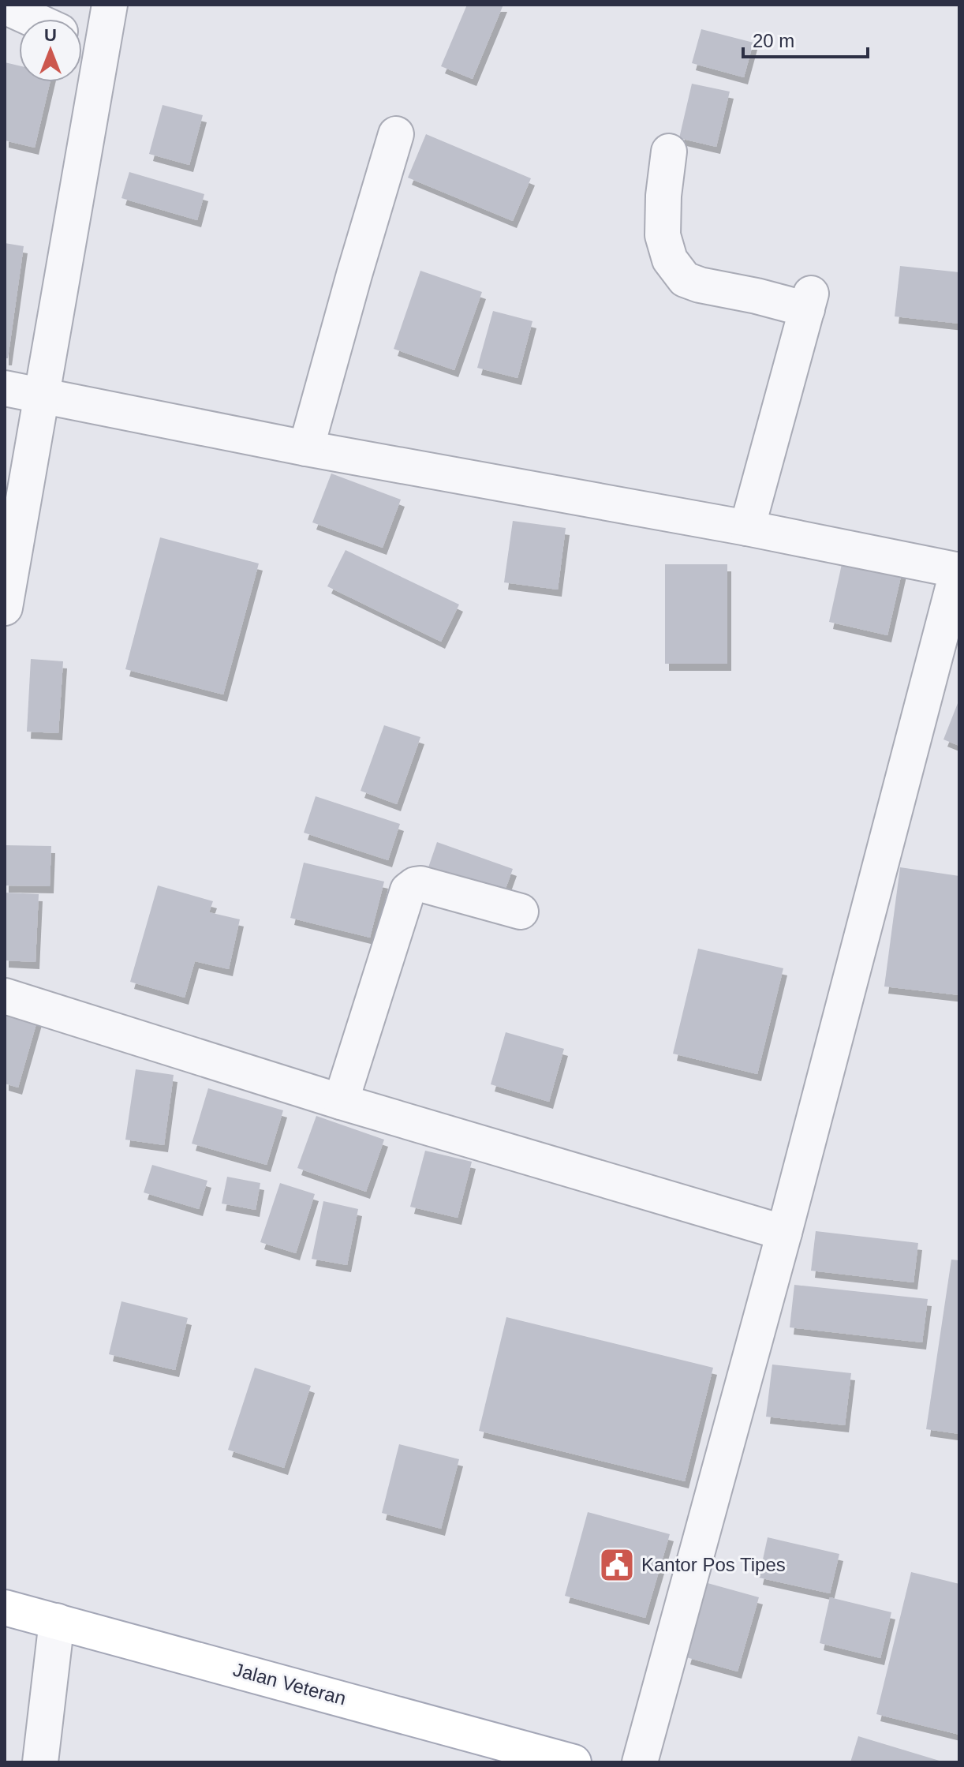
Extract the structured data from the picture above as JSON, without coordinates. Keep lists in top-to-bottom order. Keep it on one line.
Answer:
{"streets":{"main road":["Jalan Veteran"]},"places":{"public building":["Kantor Pos Tipes"]},"scale_bar":"20 m","north":"top"}
